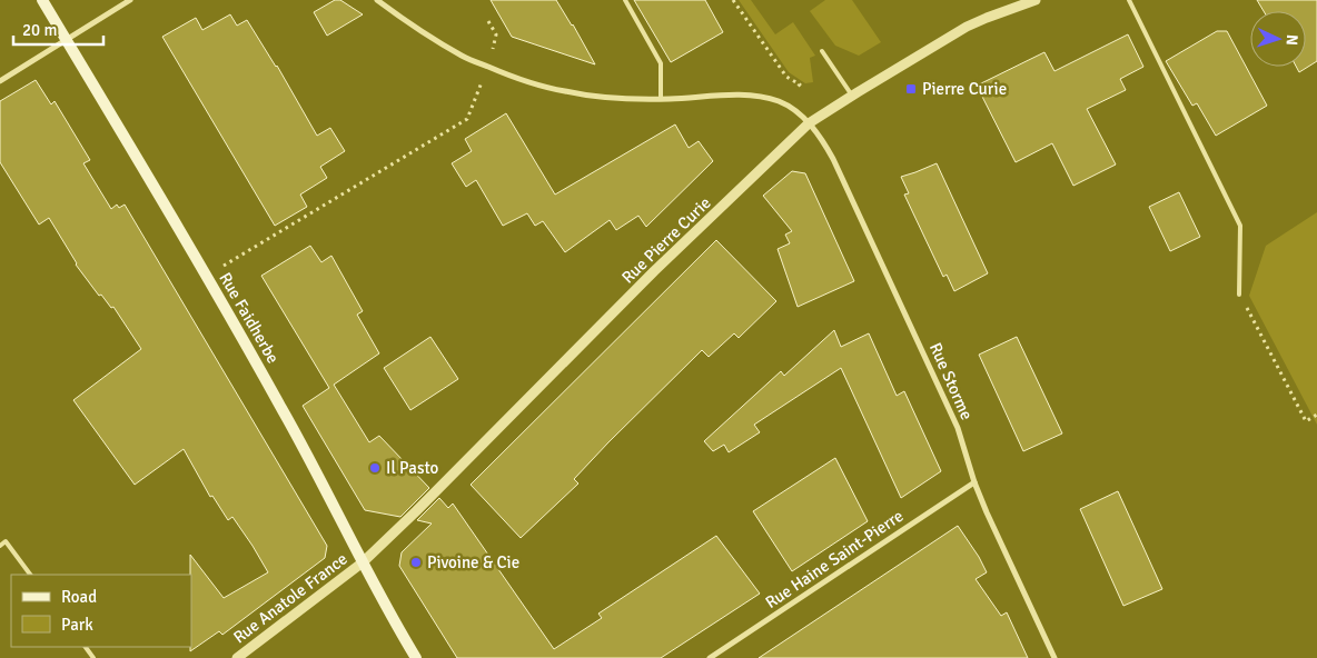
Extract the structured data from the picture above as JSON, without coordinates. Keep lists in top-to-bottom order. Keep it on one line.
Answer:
{"streets":{"main road":["Rue Faidherbe"],"street":["Rue Pierre Curie","Rue Storme","Rue Haine Saint-Pierre","Rue Anatole France"]},"crossings":[["Rue Pierre Curie","Rue Faidherbe"],["Rue Pierre Curie","Rue Storme"],["Rue Pierre Curie","Rue Anatole France"],["Rue Faidherbe","Rue Anatole France"],["Rue Storme","Rue Haine Saint-Pierre"]],"places":{"transit":["Pierre Curie"],"other":["Il Pasto","Pivoine & Cie"]},"legend":["Road","Park"],"scale_bar":"20 m","north":"right"}
